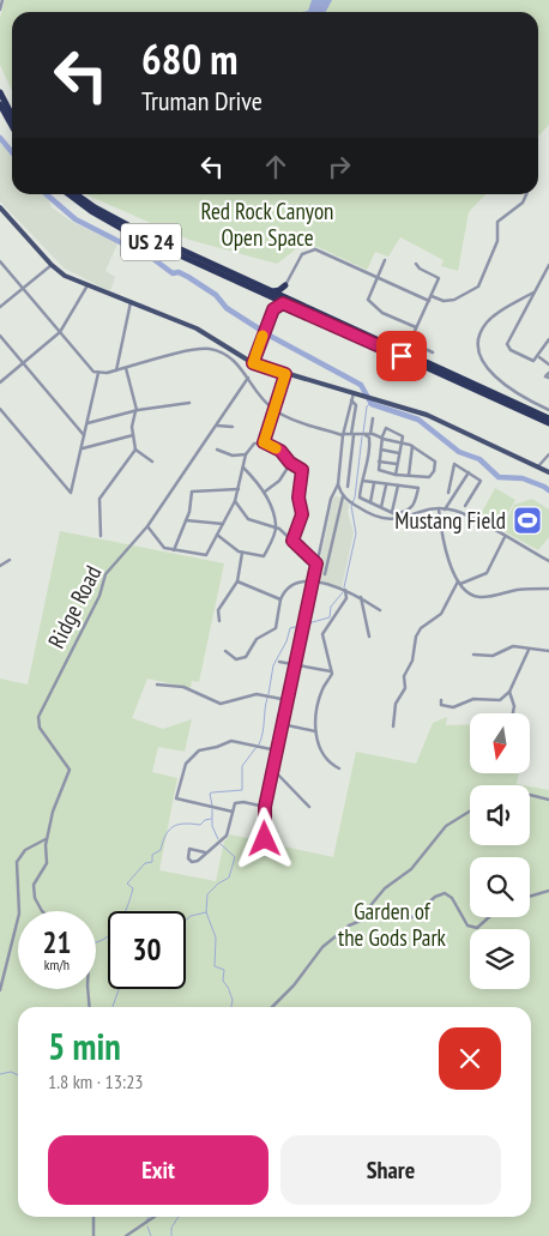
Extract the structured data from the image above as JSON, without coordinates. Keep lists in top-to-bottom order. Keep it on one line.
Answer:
{"streets":{"highway":["US 24"],"street":["Ridge Road"]},"parks":["Red Rock Canyon Open Space","Garden of the Gods Park"],"places":{"sports":["Mustang Field"]},"north":"bottom","page":{"turn":["680 m","Truman Drive"],"speed":"21 km/h","limit":"30","heading":["5 min","1.8 km · 13:23"],"buttons":["Exit","Share"]}}
